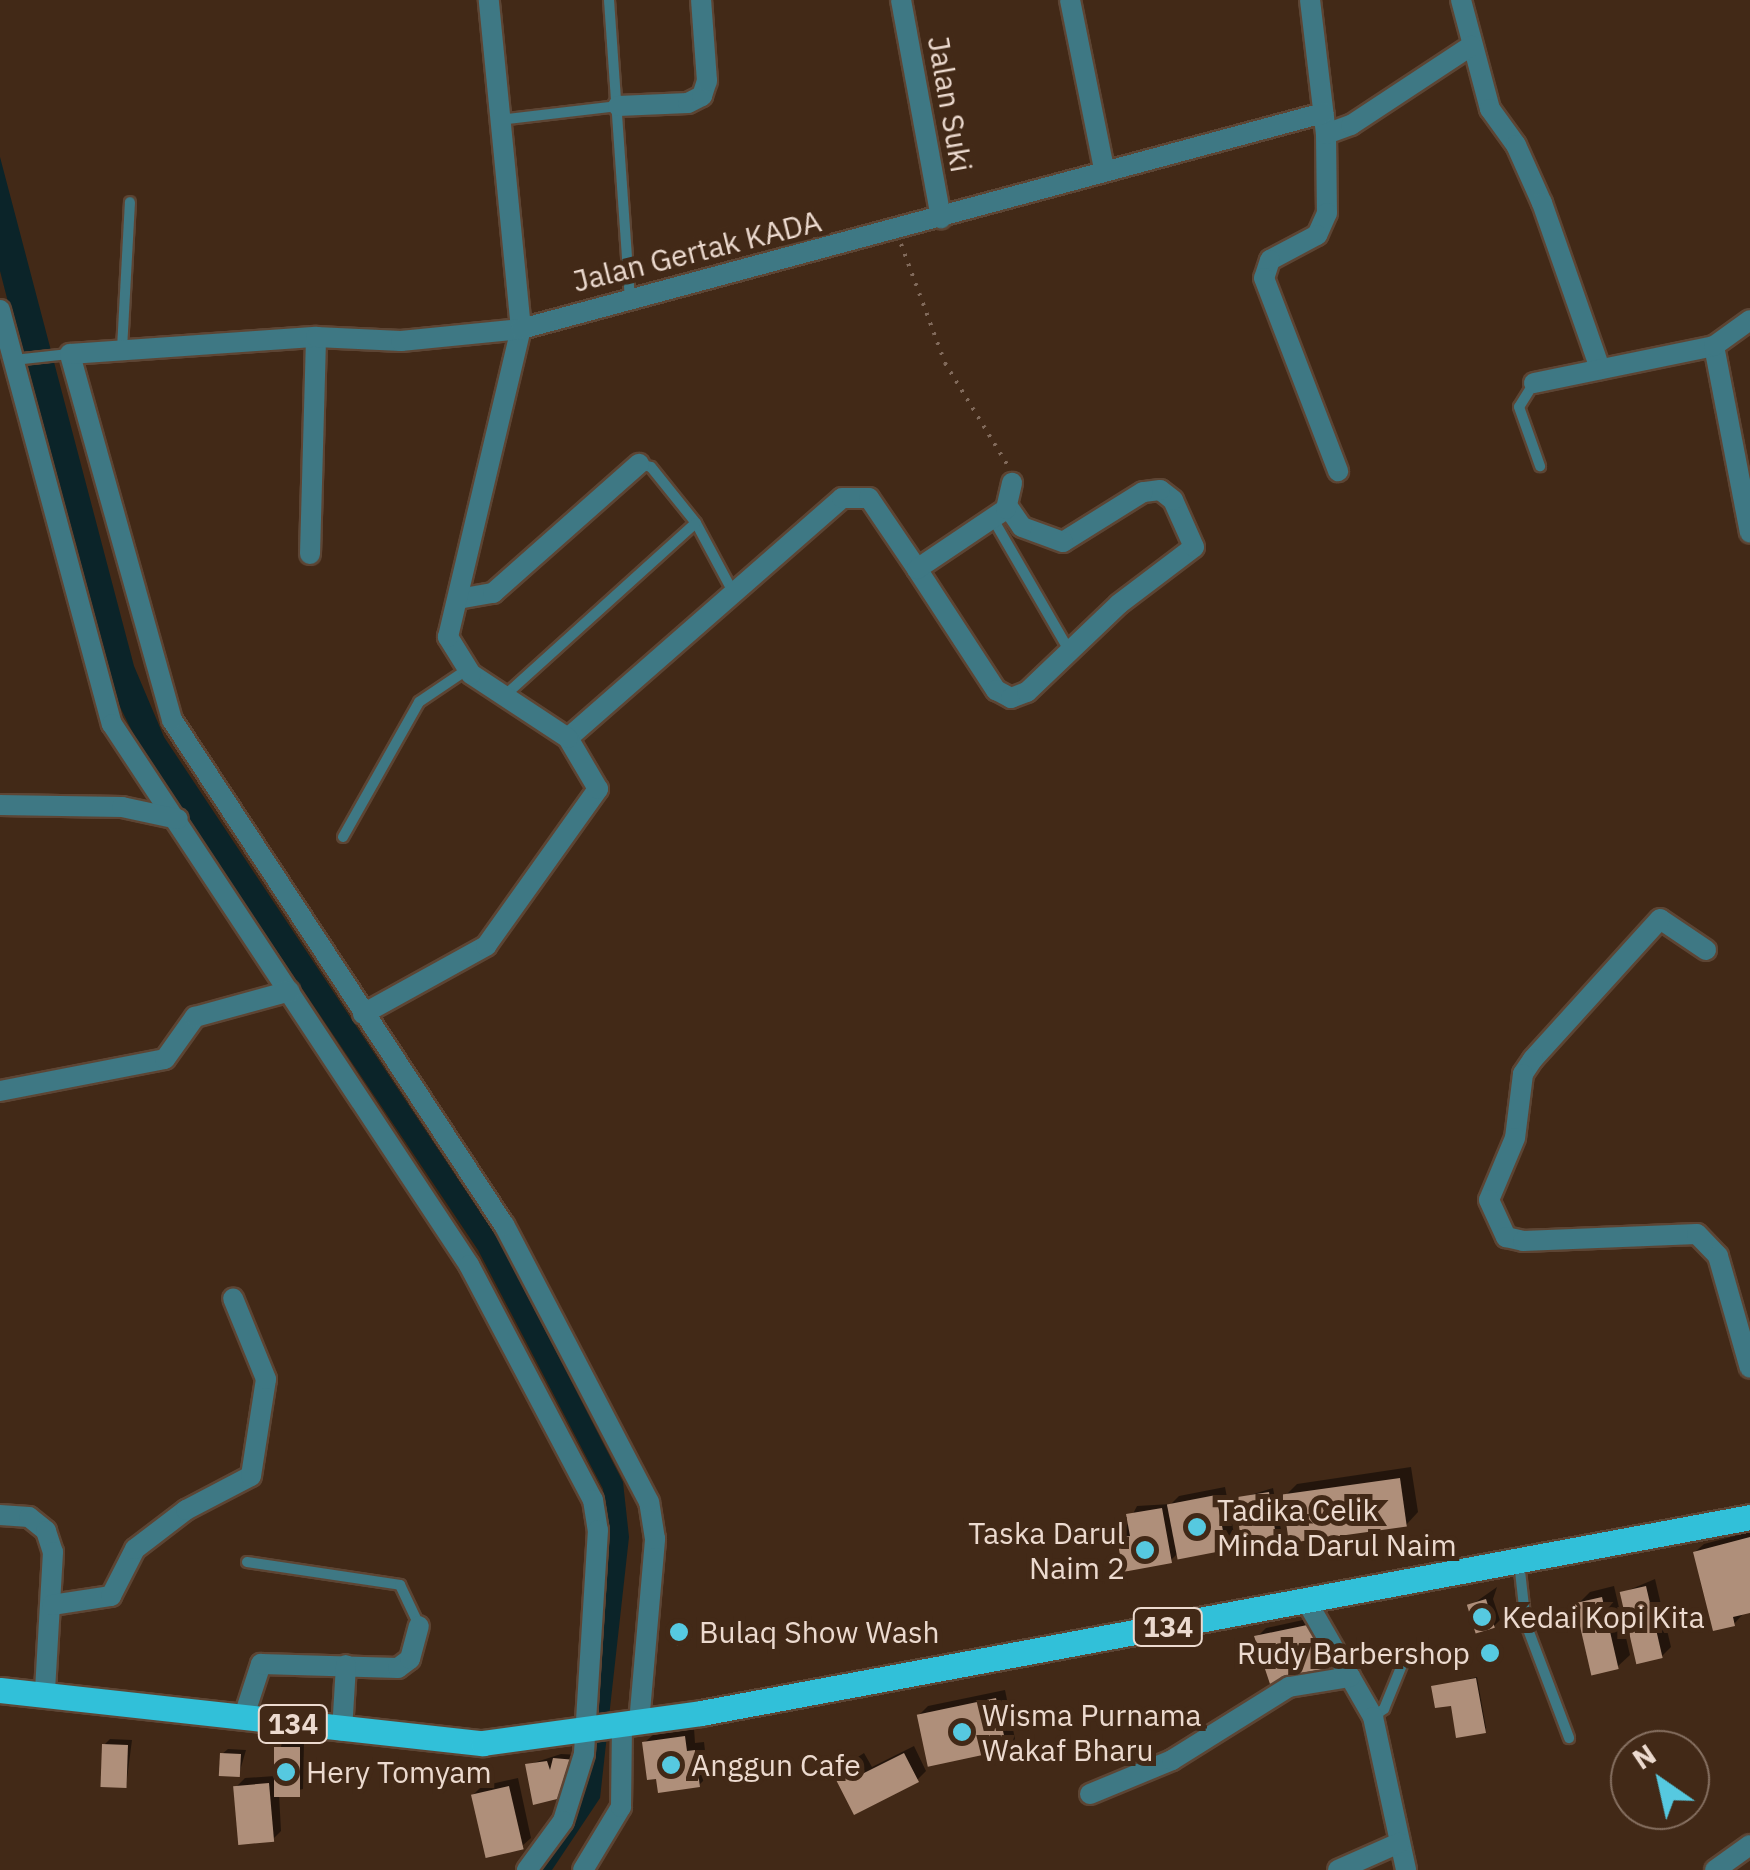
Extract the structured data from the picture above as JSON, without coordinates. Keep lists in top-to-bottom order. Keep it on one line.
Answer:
{"streets":{"main road":["134"],"street":["Jalan Suki","Jalan Gertak KADA"]},"crossings":[["Jalan Suki","Jalan Gertak KADA"]],"places":["Tadika Celik Minda Darul Naim","Taska Darul Naim 2","Kedai Kopi Kita","Bulaq Show Wash","Rudy Barbershop","Wisma Purnama Wakaf Bharu","Anggun Cafe","Hery Tomyam"],"north":"top left"}
